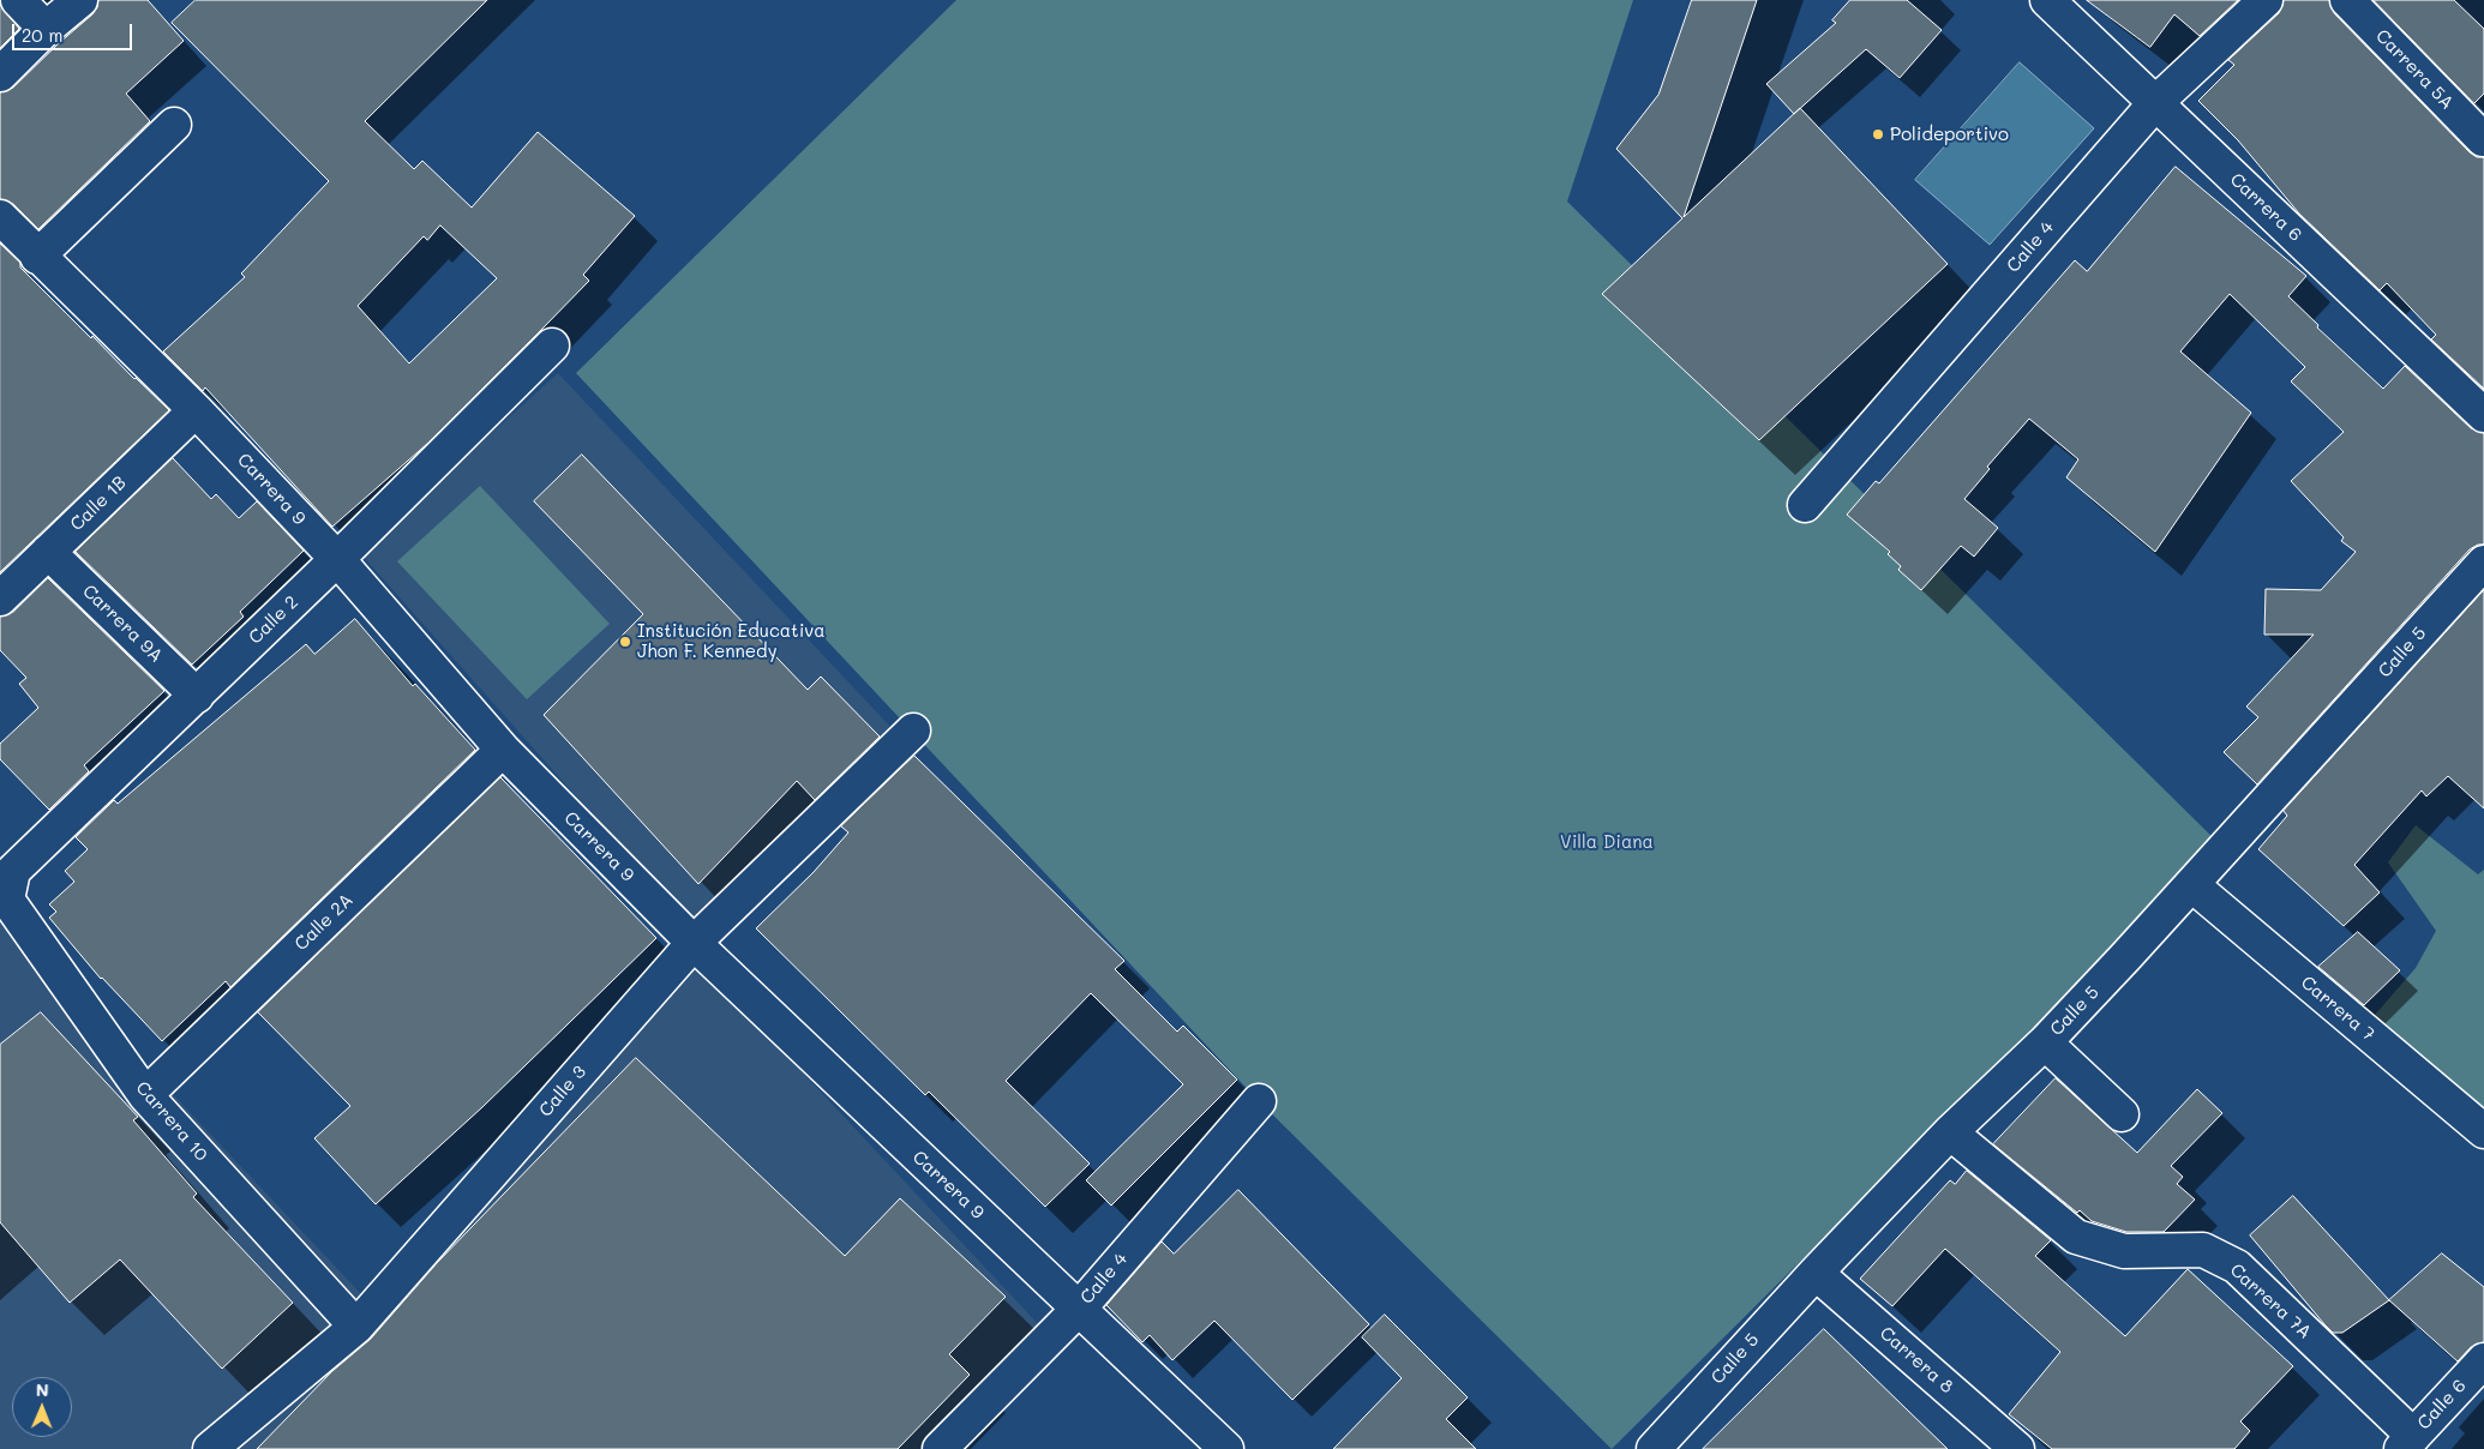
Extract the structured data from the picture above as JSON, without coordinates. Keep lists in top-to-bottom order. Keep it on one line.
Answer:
{"streets":{"street":["Carrera 5A","Carrera 6","Calle 4","Carrera 9","Calle 1B","Calle 2","Carrera 9A","Calle 5","Calle 2A","Carrera 7","Calle 3","Carrera 10","Carrera 7A","Carrera 8","Calle 6"]},"crossings":[["Carrera 6","Calle 4"],["Calle 4","Carrera 9"],["Carrera 9","Calle 1B"],["Carrera 9","Calle 2"],["Carrera 9","Calle 2A"],["Carrera 9","Calle 3"],["Calle 1B","Carrera 9A"],["Calle 2","Carrera 9A"],["Calle 2","Carrera 10"],["Calle 5","Carrera 7"],["Calle 5","Carrera 7A"],["Calle 5","Carrera 8"],["Calle 2A","Carrera 10"],["Calle 3","Carrera 10"],["Carrera 7A","Calle 6"]],"parks":["Villa Diana"],"places":["Polideportivo","Institución Educativa Jhon F. Kennedy"],"scale_bar":"20 m","north":"top"}
